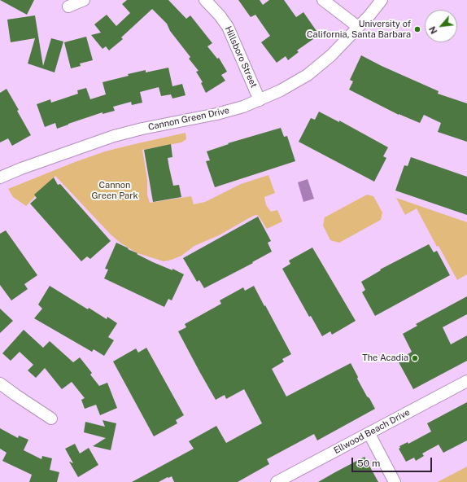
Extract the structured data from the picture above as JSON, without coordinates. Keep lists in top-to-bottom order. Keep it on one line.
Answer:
{"streets":{"street":["Hillsboro Street","Cannon Green Drive","Ellwood Beach Drive"]},"crossings":[["Hillsboro Street","Cannon Green Drive"]],"parks":["Cannon Green Park"],"places":["University of California, Santa Barbara","The Acadia"],"scale_bar":"50 m","north":"bottom left"}
